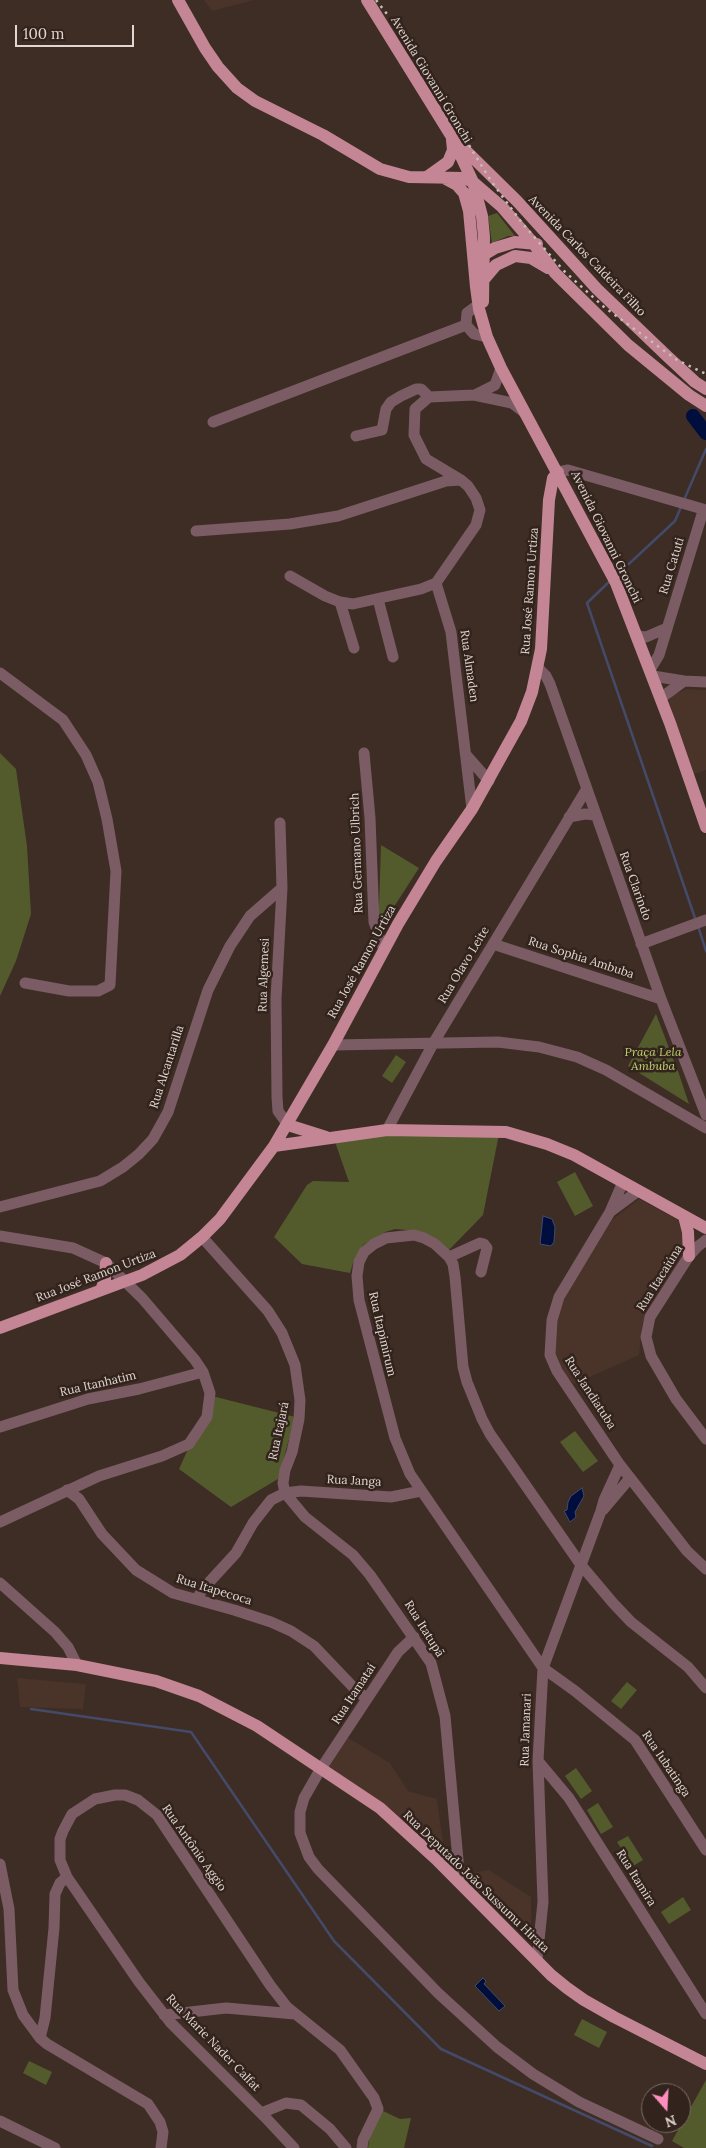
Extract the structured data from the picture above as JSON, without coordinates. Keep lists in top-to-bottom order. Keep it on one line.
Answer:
{"streets":{"main road":["Avenida Giovanni Gronchi","Avenida Carlos Caldeira Filho","Rua José Ramon Urtiza","Rua Deputado João Sussumu Hirata"],"street":["Rua Catuti","Rua Almaden","Rua Germano Ulbrich","Rua Clarindo","Rua Sophia Ambuba","Rua Olavo Leite","Rua Algemesi","Rua Alcantarilla","Rua Itacaiúna","Rua Itapimirum","Rua Itanhatim","Rua Jandiatuba","Rua Itajará","Rua Janga","Rua Itapecoca","Rua Itatupã","Rua Itamataí","Rua Jamanari","Rua Iubatinga","Rua Antônio Aggio","Rua Itamira","Rua Marie Nader Calfat"]},"crossings":[["Avenida Giovanni Gronchi","Avenida Carlos Caldeira Filho"],["Avenida Giovanni Gronchi","Rua Catuti"],["Avenida Giovanni Gronchi","Rua José Ramon Urtiza"],["Rua José Ramon Urtiza","Rua Almaden"],["Rua José Ramon Urtiza","Rua Germano Ulbrich"],["Rua José Ramon Urtiza","Rua Clarindo"],["Rua José Ramon Urtiza","Rua Algemesi"],["Rua José Ramon Urtiza","Rua Itajará"],["Rua Clarindo","Rua Sophia Ambuba"],["Rua Clarindo","Rua Olavo Leite"],["Rua Sophia Ambuba","Rua Olavo Leite"],["Rua Algemesi","Rua Alcantarilla"],["Rua Itapimirum","Rua Janga"],["Rua Itapimirum","Rua Jamanari"],["Rua Itapimirum","Rua Iubatinga"],["Rua Jandiatuba","Rua Jamanari"],["Rua Itajará","Rua Janga"],["Rua Itajará","Rua Itatupã"],["Rua Janga","Rua Itatupã"],["Rua Itapecoca","Rua Itamataí"],["Rua Itatupã","Rua Itamataí"],["Rua Itatupã","Rua Deputado João Sussumu Hirata"],["Rua Itamataí","Rua Deputado João Sussumu Hirata"],["Rua Jamanari","Rua Iubatinga"],["Rua Jamanari","Rua Itamira"],["Rua Jamanari","Rua Deputado João Sussumu Hirata"],["Rua Antônio Aggio","Rua Marie Nader Calfat"]],"parks":["Praça Lela Ambuba"],"scale_bar":"100 m","north":"bottom"}
